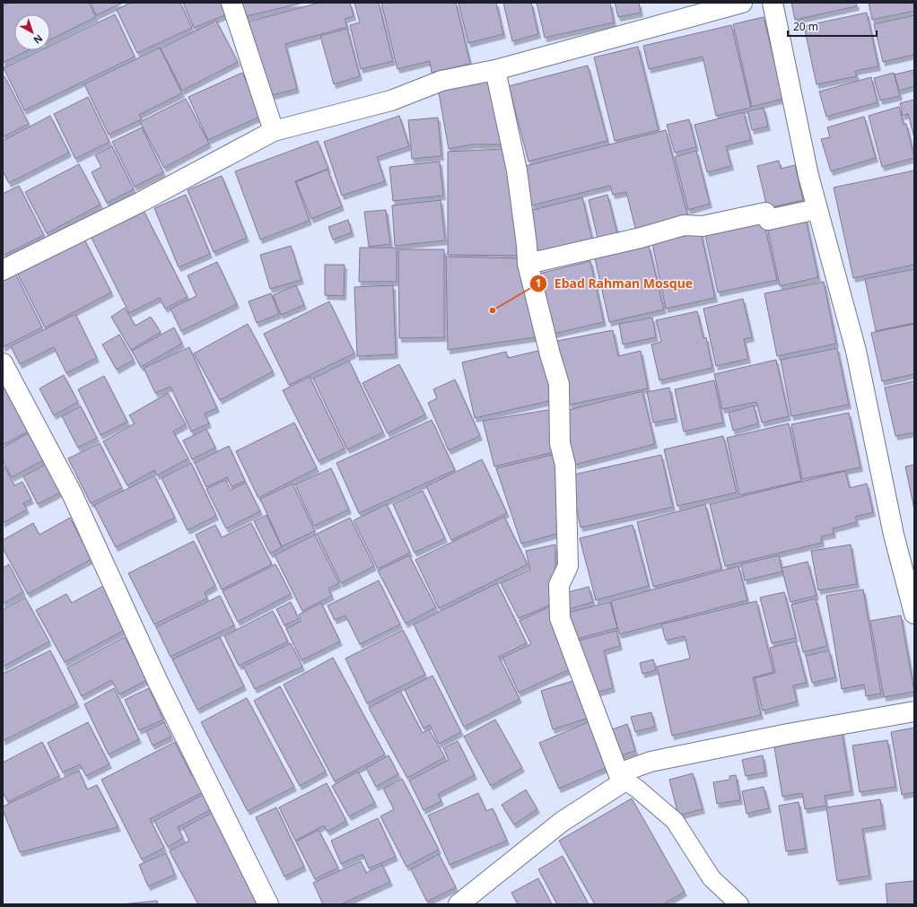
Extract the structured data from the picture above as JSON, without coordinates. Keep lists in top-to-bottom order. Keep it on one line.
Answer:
{"places":["Ebad Rahman Mosque"],"scale_bar":"20 m","north":"bottom right"}
